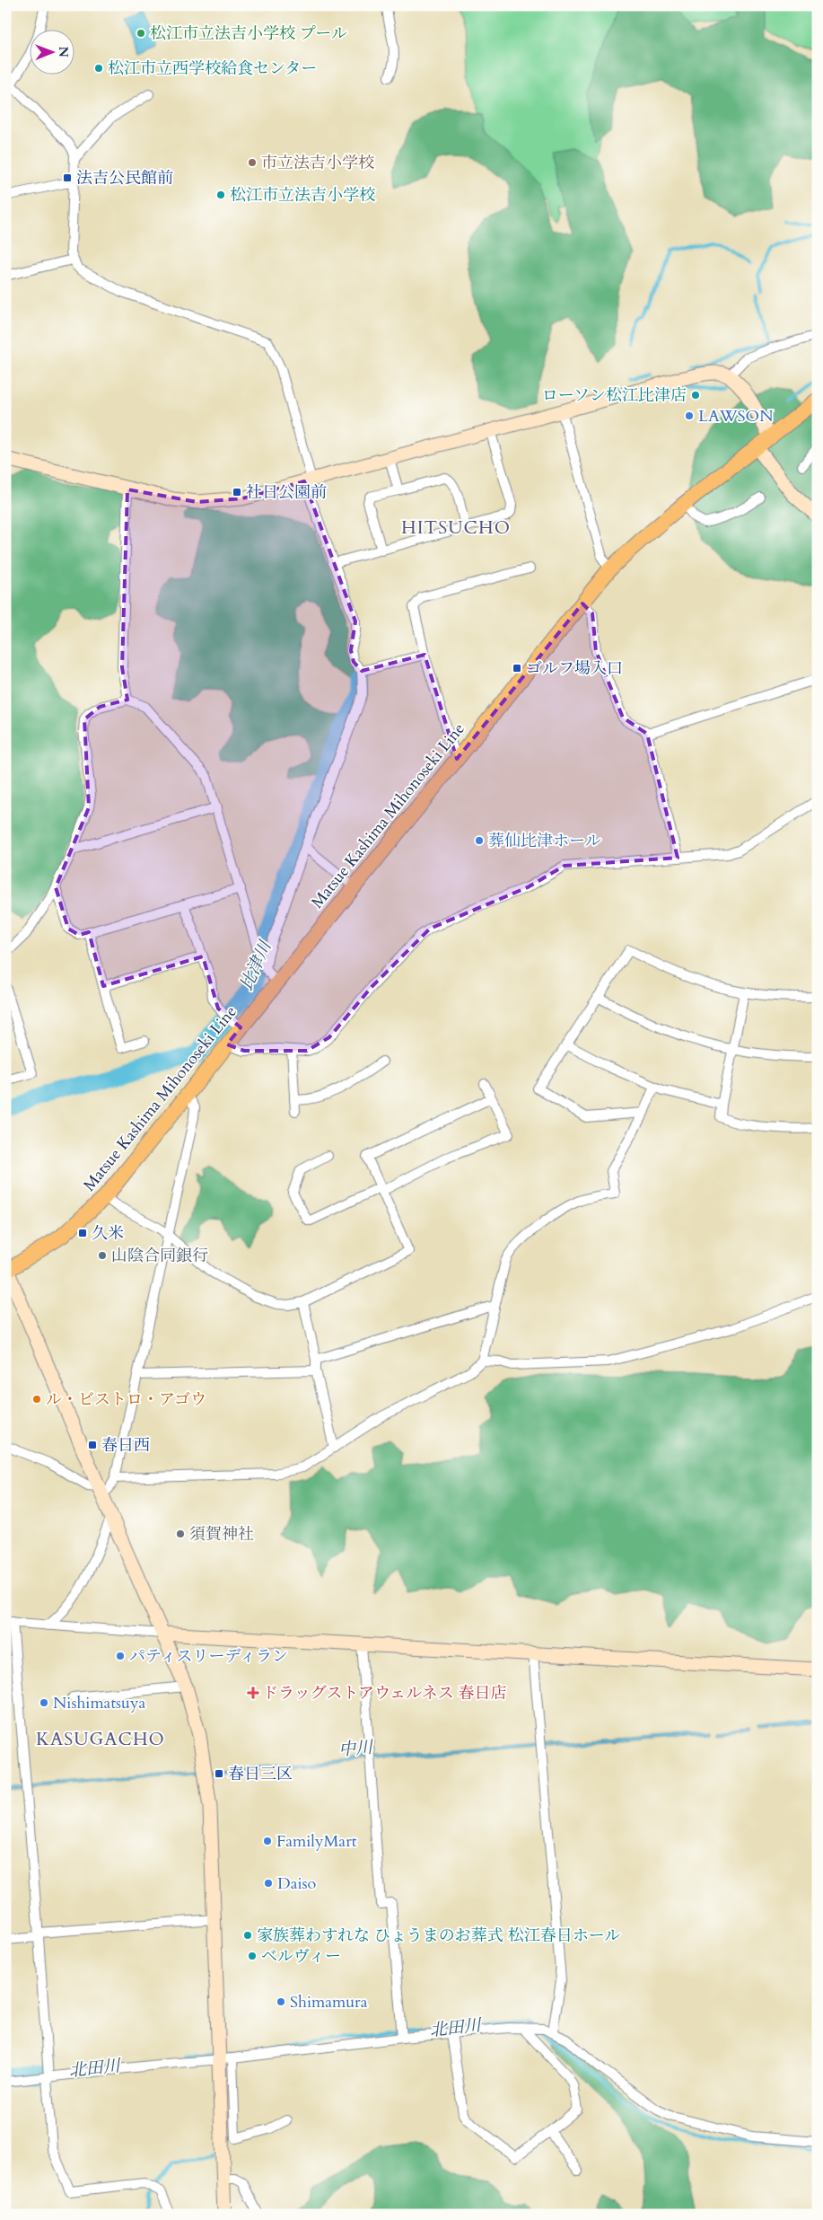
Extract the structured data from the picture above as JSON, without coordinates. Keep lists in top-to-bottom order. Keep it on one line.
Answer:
{"streets":{"main road":["Matsue Kashima Mihonoseki Line"]},"districts":["HITSUCHO","KASUGACHO"],"water":["比津川","中川","北田川"],"places":{"other":["松江市立法吉小学校 プール","松江市立西学校給食センター","市立法吉小学校","松江市立法吉小学校","ローソン松江比津店","LAWSON","葬仙比津ホール","山陰合同銀行","ル・ビストロ・アゴウ","須賀神社","パティスリーディラン","Nishimatsuya","FamilyMart","Daiso","家族葬わすれな ひょうまのお葬式 松江春日ホール","ベルヴィー","Shimamura"],"transit":["法吉公民館前","社日公園前","ゴルフ場入口","久米","春日西","春日三区"],"health":["ドラッグストアウェルネス 春日店"]},"north":"right"}
